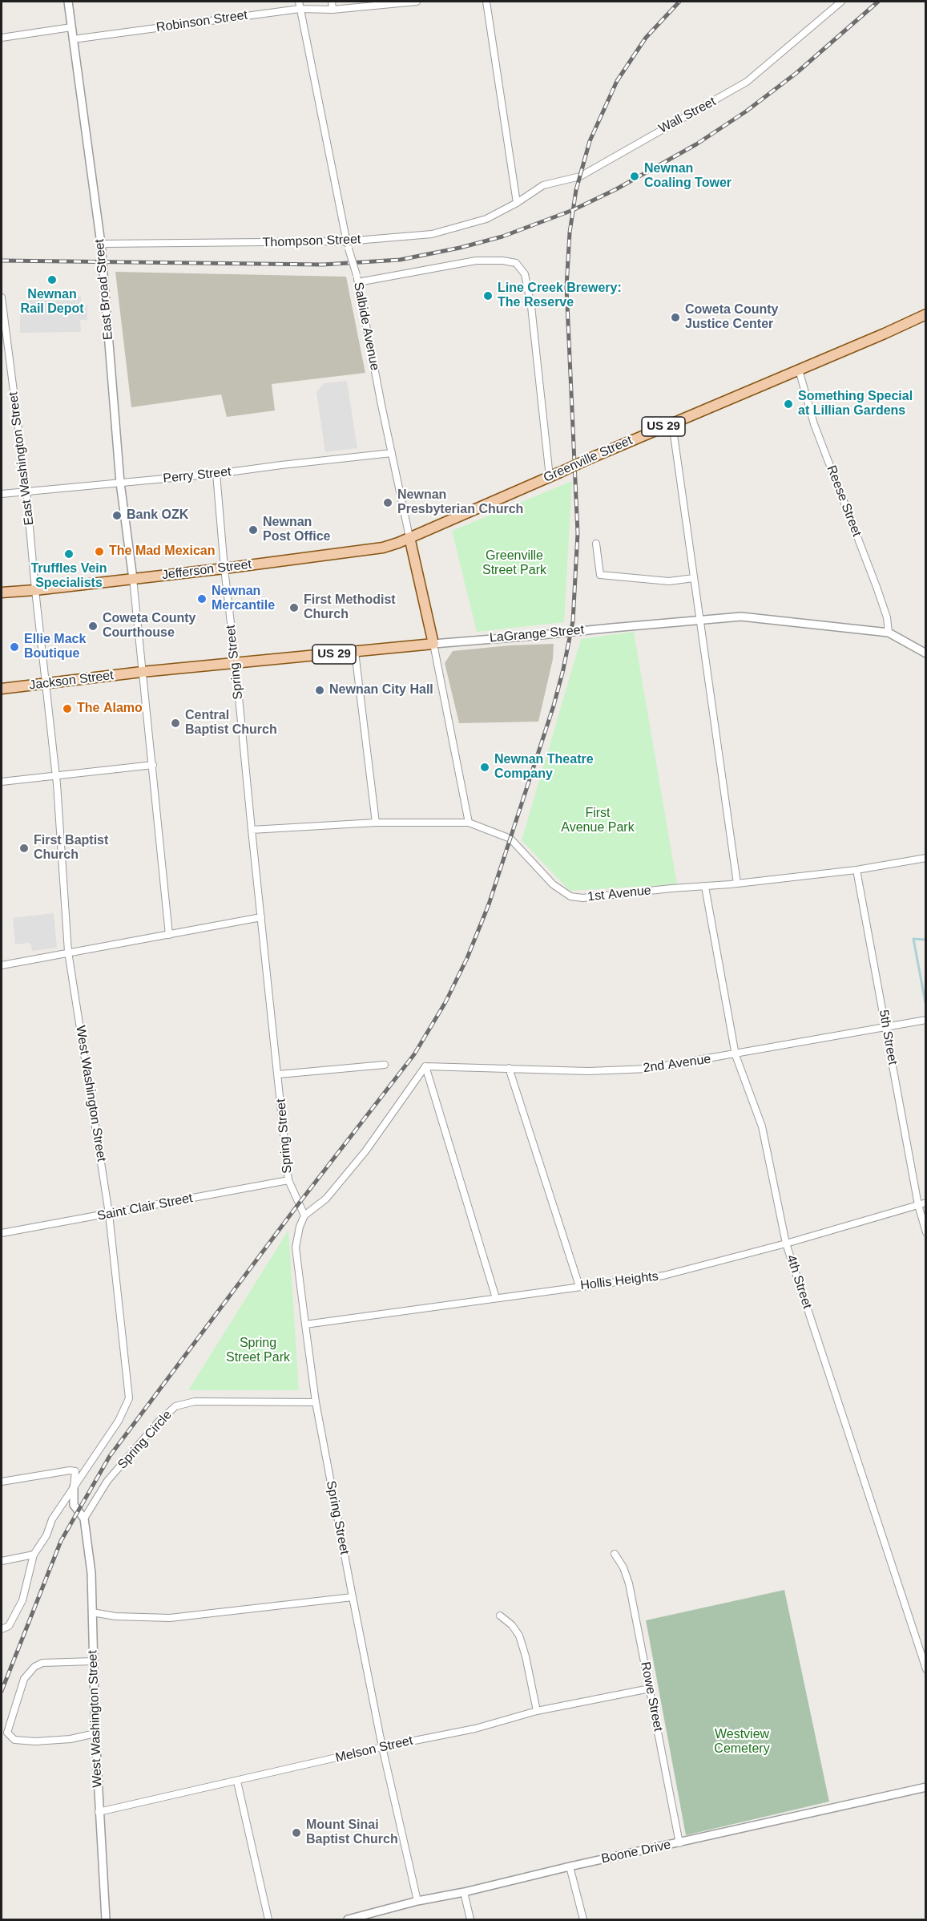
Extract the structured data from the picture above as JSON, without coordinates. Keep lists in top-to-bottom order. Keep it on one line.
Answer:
{"streets":{"main road":["Salbide Avenue","US 29","Greenville Street","Jefferson Street","LaGrange Street","Jackson Street"],"street":["Robinson Street","Wall Street","Thompson Street","East Broad Street","East Washington Street","Perry Street","Reese Street","Spring Street","1st Avenue","5th Street","2nd Avenue","West Washington Street","Saint Clair Street","Hollis Heights","4th Street","Spring Circle","Rowe Street","Melson Street","Boone Drive"]},"crossings":[["Robinson Street","East Broad Street"],["Robinson Street","Salbide Avenue"],["Wall Street","Thompson Street"],["Thompson Street","East Broad Street"],["Thompson Street","Salbide Avenue"],["East Broad Street","Perry Street"],["East Broad Street","Jefferson Street"],["Salbide Avenue","Greenville Street"],["Salbide Avenue","Perry Street"],["Salbide Avenue","Jefferson Street"],["Salbide Avenue","LaGrange Street"],["East Washington Street","Perry Street"],["East Washington Street","Jefferson Street"],["East Washington Street","Jackson Street"],["East Washington Street","West Washington Street"],["Greenville Street","Reese Street"],["Greenville Street","Jefferson Street"],["Perry Street","Spring Street"],["Reese Street","LaGrange Street"],["Jefferson Street","Spring Street"],["LaGrange Street","Spring Street"],["LaGrange Street","Jackson Street"],["Spring Street","1st Avenue"],["Spring Street","Saint Clair Street"],["Spring Street","Hollis Heights"],["Spring Street","Spring Circle"],["Spring Street","Melson Street"],["Spring Street","Boone Drive"],["Jackson Street","West Washington Street"],["1st Avenue","5th Street"],["1st Avenue","4th Street"],["5th Street","2nd Avenue"],["5th Street","Hollis Heights"],["2nd Avenue","4th Street"],["West Washington Street","Saint Clair Street"],["West Washington Street","Spring Circle"],["West Washington Street","Melson Street"],["Hollis Heights","4th Street"],["Rowe Street","Melson Street"],["Rowe Street","Boone Drive"]],"parks":["Greenville Street Park","First Avenue Park","Spring Street Park","Westview Cemetery"],"places":["Newnan Coaling Tower","Newnan Rail Depot","Line Creek Brewery: The Reserve","Coweta County Justice Center","Something Special at Lillian Gardens","Newnan Presbyterian Church","Bank OZK","Newnan Post Office","The Mad Mexican","Truffles Vein Specialists","Newnan Mercantile","First Methodist Church","Coweta County Courthouse","Ellie Mack Boutique","Newnan City Hall","The Alamo","Central Baptist Church","Newnan Theatre Company","First Baptist Church","Mount Sinai Baptist Church"]}
